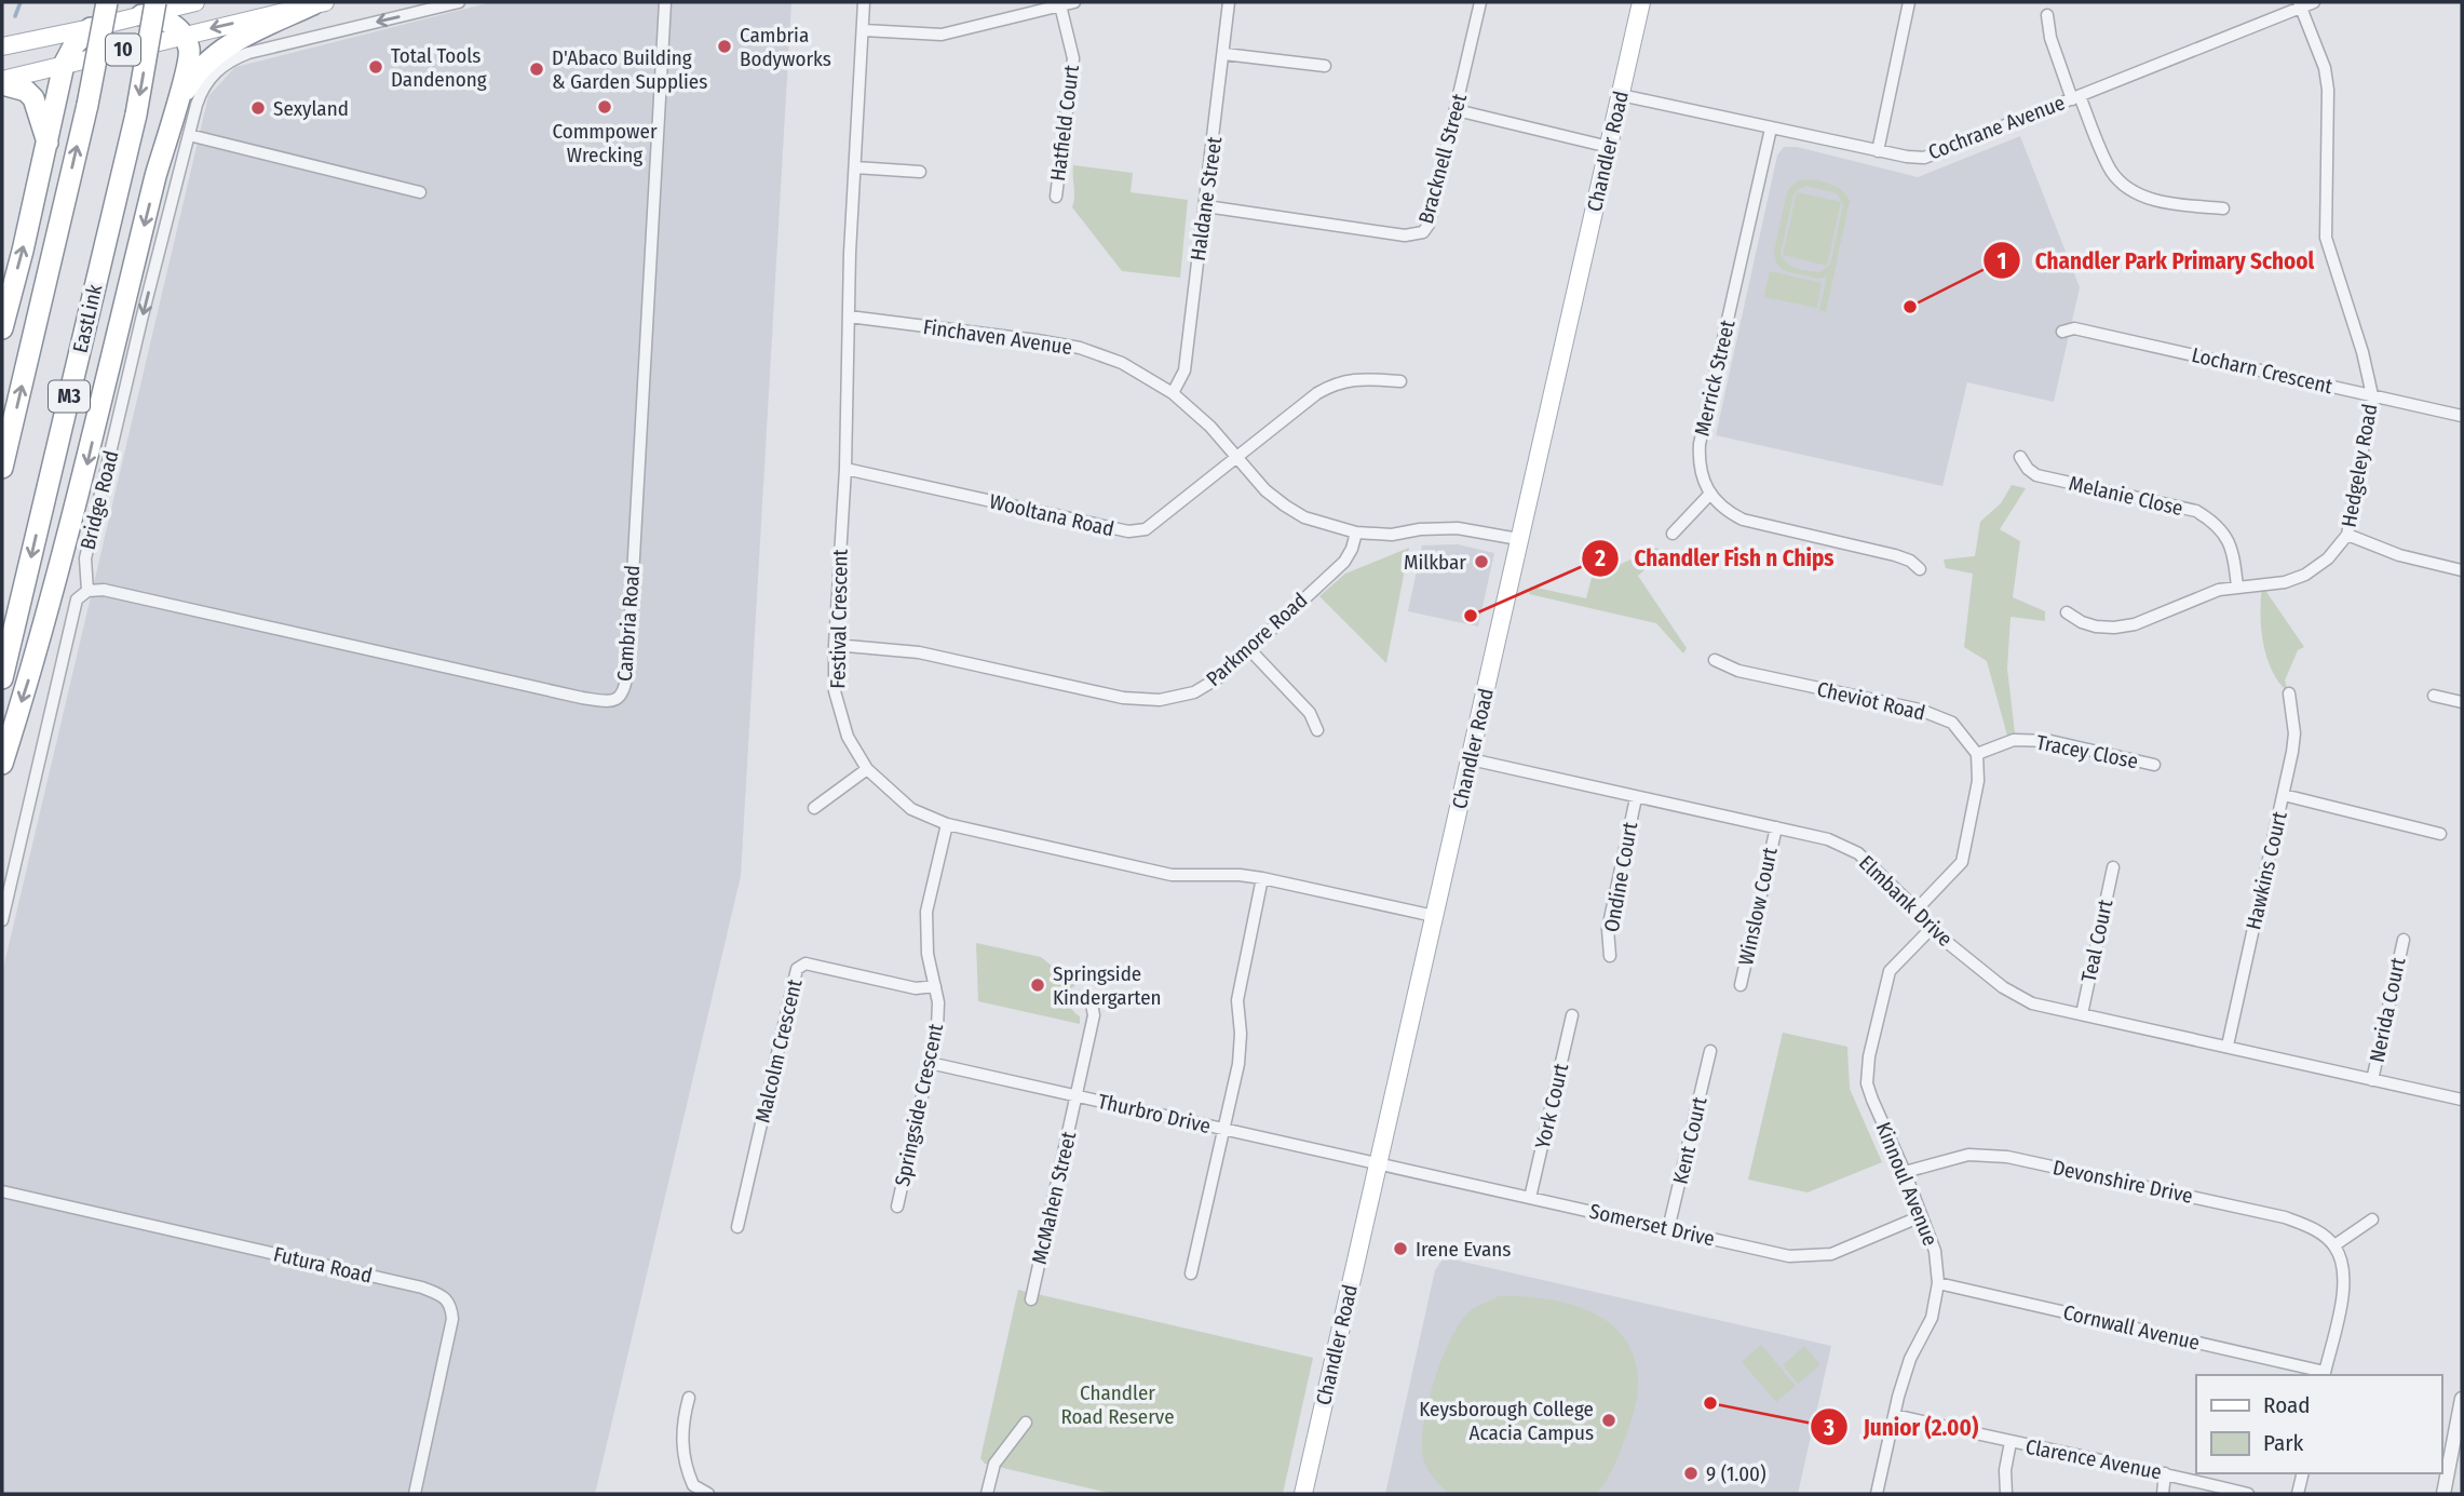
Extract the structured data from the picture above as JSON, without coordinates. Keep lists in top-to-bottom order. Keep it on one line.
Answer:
{"streets":{"highway":["EastLink","M3"],"main road":["10","Chandler Road"],"street":["Hatfield Court","Cochrane Avenue","Bracknell Street","Haldane Street","Finchaven Avenue","Locharn Crescent","Merrick Street","Hedgeley Road","Melanie Close","Bridge Road","Wooltana Road","Festival Crescent","Cambria Road","Parkmore Road","Cheviot Road","Tracey Close","Hawkins Court","Ondine Court","Elmbank Drive","Winslow Court","Teal Court","Nerida Court","Malcolm Crescent","Springside Crescent","York Court","Thurbro Drive","Kent Court","Devonshire Drive","Kinnoul Avenue","McMahen Street","Somerset Drive","Futura Road","Cornwall Avenue","Clarence Avenue"]},"crossings":[["10","EastLink"],["Cochrane Avenue","Chandler Road"],["Cochrane Avenue","Merrick Street"],["Cochrane Avenue","Hedgeley Road"],["Chandler Road","Festival Crescent"],["Chandler Road","Elmbank Drive"],["Chandler Road","Thurbro Drive"],["Chandler Road","Somerset Drive"],["Bracknell Street","Haldane Street"],["Haldane Street","Finchaven Avenue"],["Finchaven Avenue","Wooltana Road"],["Finchaven Avenue","Festival Crescent"],["Finchaven Avenue","Parkmore Road"],["Locharn Crescent","Hedgeley Road"],["Hedgeley Road","Melanie Close"],["Bridge Road","Cambria Road"],["Wooltana Road","Festival Crescent"],["Festival Crescent","Parkmore Road"],["Festival Crescent","Springside Crescent"],["Cheviot Road","Tracey Close"],["Hawkins Court","Elmbank Drive"],["Ondine Court","Elmbank Drive"],["Elmbank Drive","Winslow Court"],["Elmbank Drive","Teal Court"],["Elmbank Drive","Nerida Court"],["Elmbank Drive","Kinnoul Avenue"],["Malcolm Crescent","Springside Crescent"],["Springside Crescent","Thurbro Drive"],["York Court","Somerset Drive"],["Thurbro Drive","McMahen Street"],["Thurbro Drive","Somerset Drive"],["Kent Court","Somerset Drive"],["Devonshire Drive","Kinnoul Avenue"],["Kinnoul Avenue","Somerset Drive"],["Kinnoul Avenue","Cornwall Avenue"],["Kinnoul Avenue","Clarence Avenue"]],"one_way":["Bridge Road"],"parks":["Chandler Road Reserve"],"places":["Cambria Bodyworks","Total Tools Dandenong","D'Abaco Building & Garden Supplies","Commpower Wrecking","Sexyland","Chandler Park Primary School","Milkbar","Chandler Fish n Chips","Springside Kindergarten","Irene Evans","Junior (2.00)","Keysborough College Acacia Campus","9 (1.00)"],"legend":["Road","Park"]}
